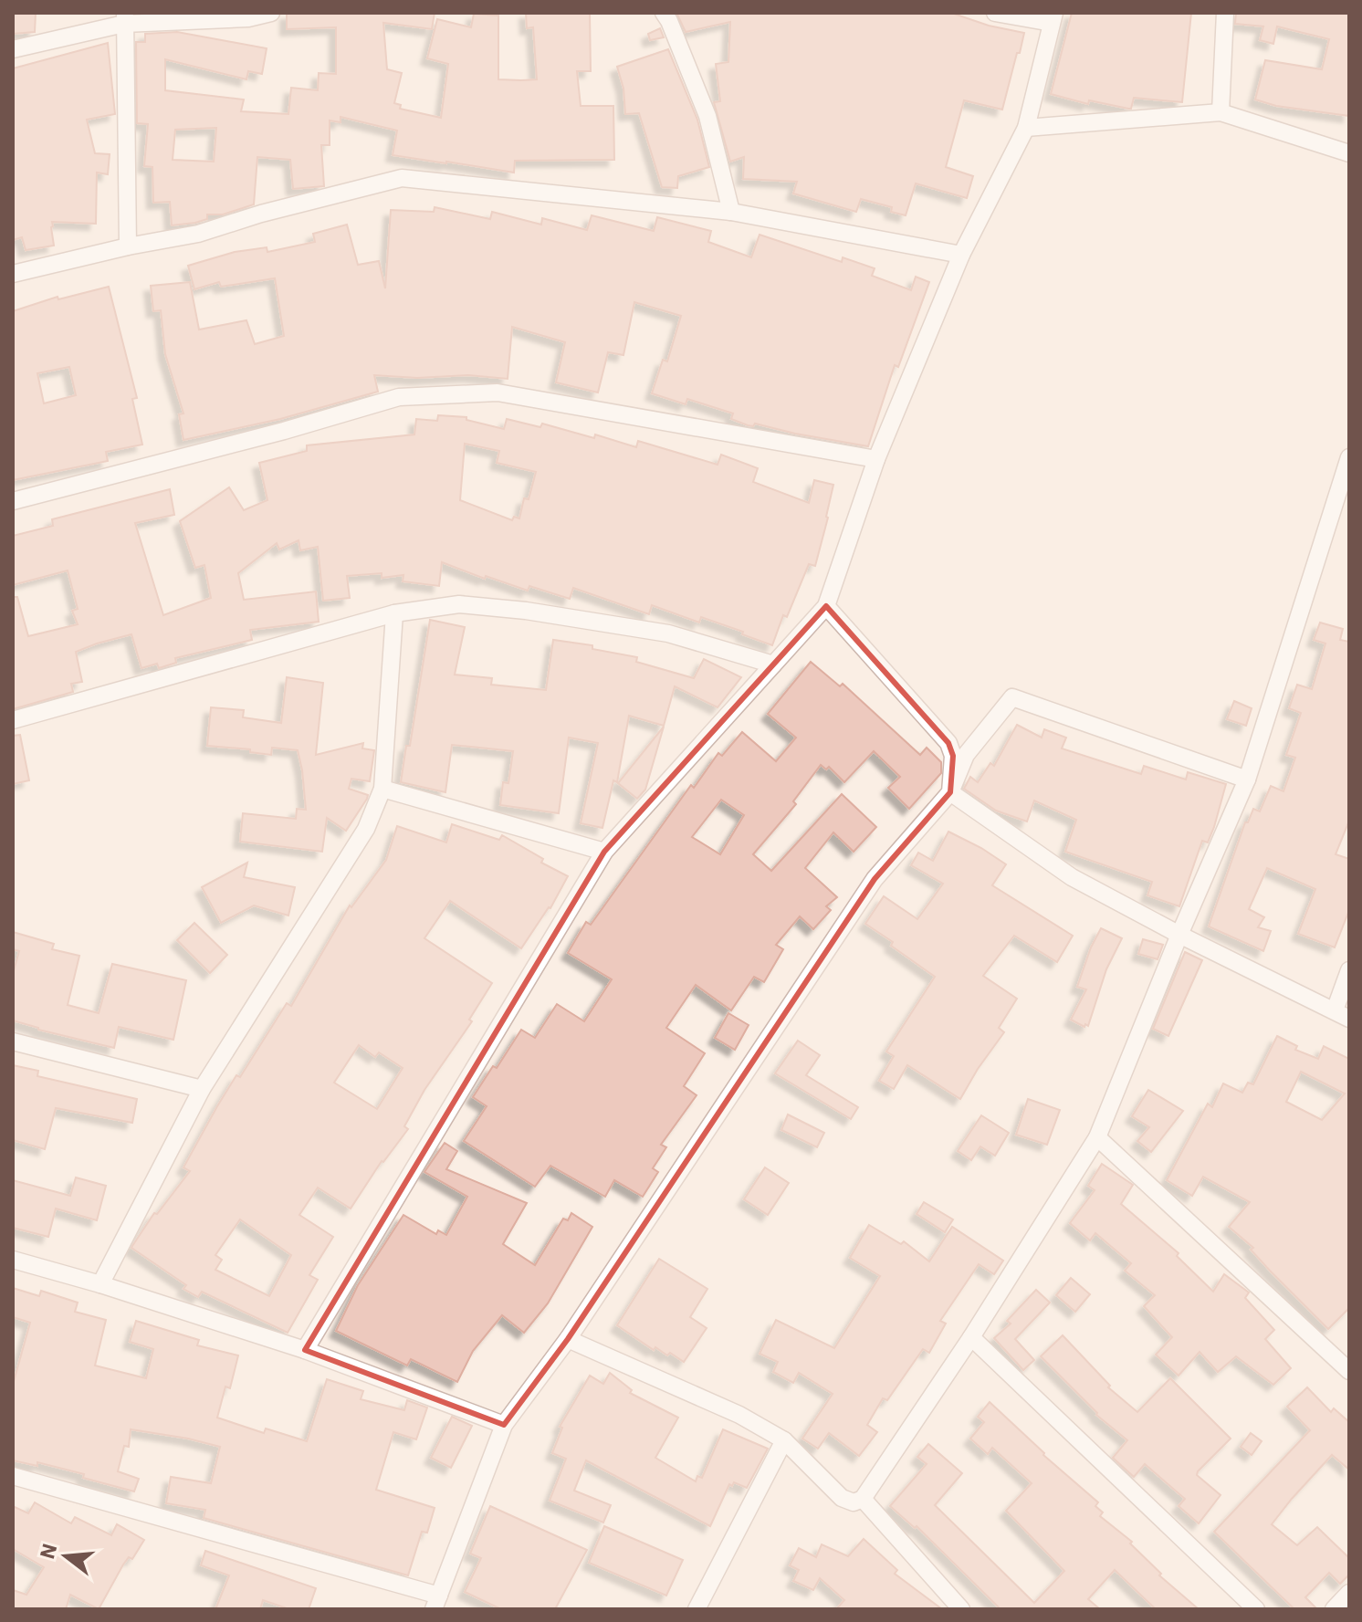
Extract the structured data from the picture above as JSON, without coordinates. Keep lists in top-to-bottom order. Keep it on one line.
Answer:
{"north":"left"}
